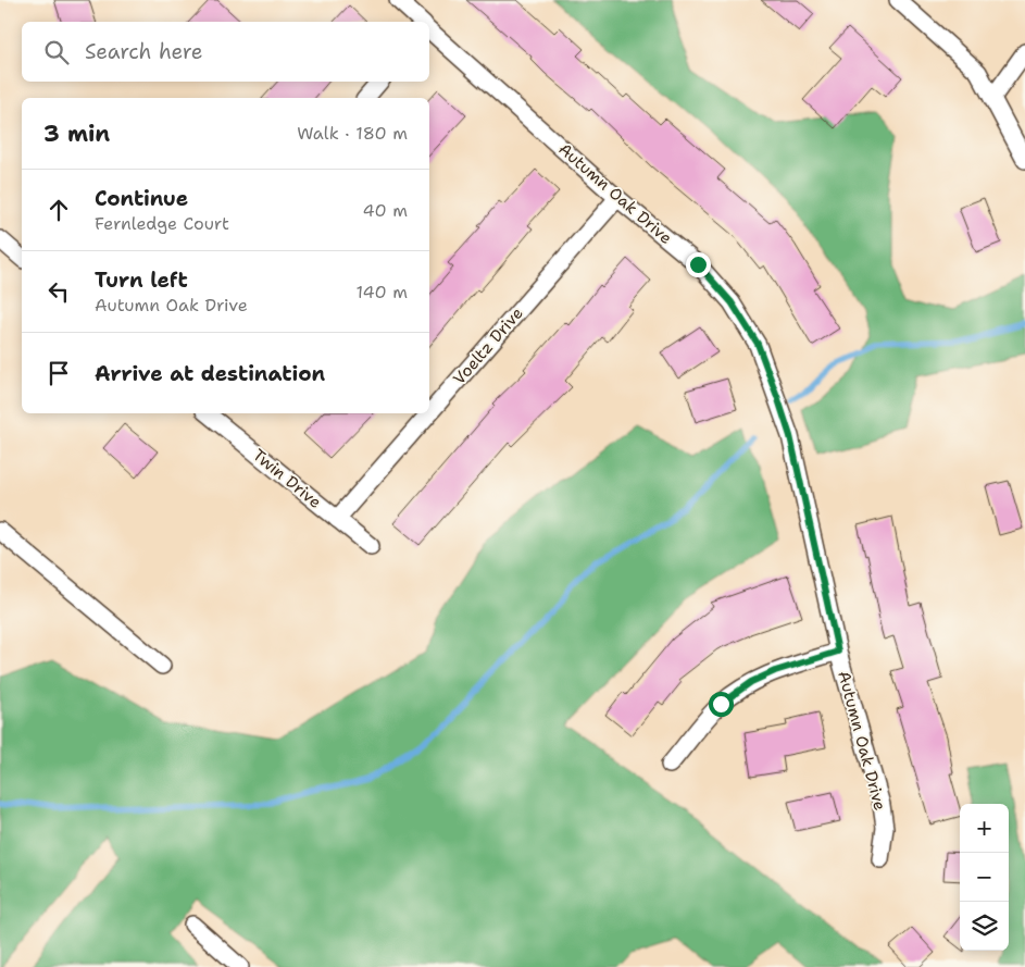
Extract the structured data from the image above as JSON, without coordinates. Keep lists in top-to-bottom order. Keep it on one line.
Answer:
{"streets":{"street":["Autumn Oak Drive","Voeltz Drive","Twin Drive"]},"crossings":[["Autumn Oak Drive","Voeltz Drive"],["Voeltz Drive","Twin Drive"]],"page":{"search":"Search here","heading":["3 min","Walk · 180 m"],"list":[["Continue","Fernledge Court","40 m"],["Turn left","Autumn Oak Drive","140 m"],"Arrive at destination"],"map_buttons":["+","−"]}}
